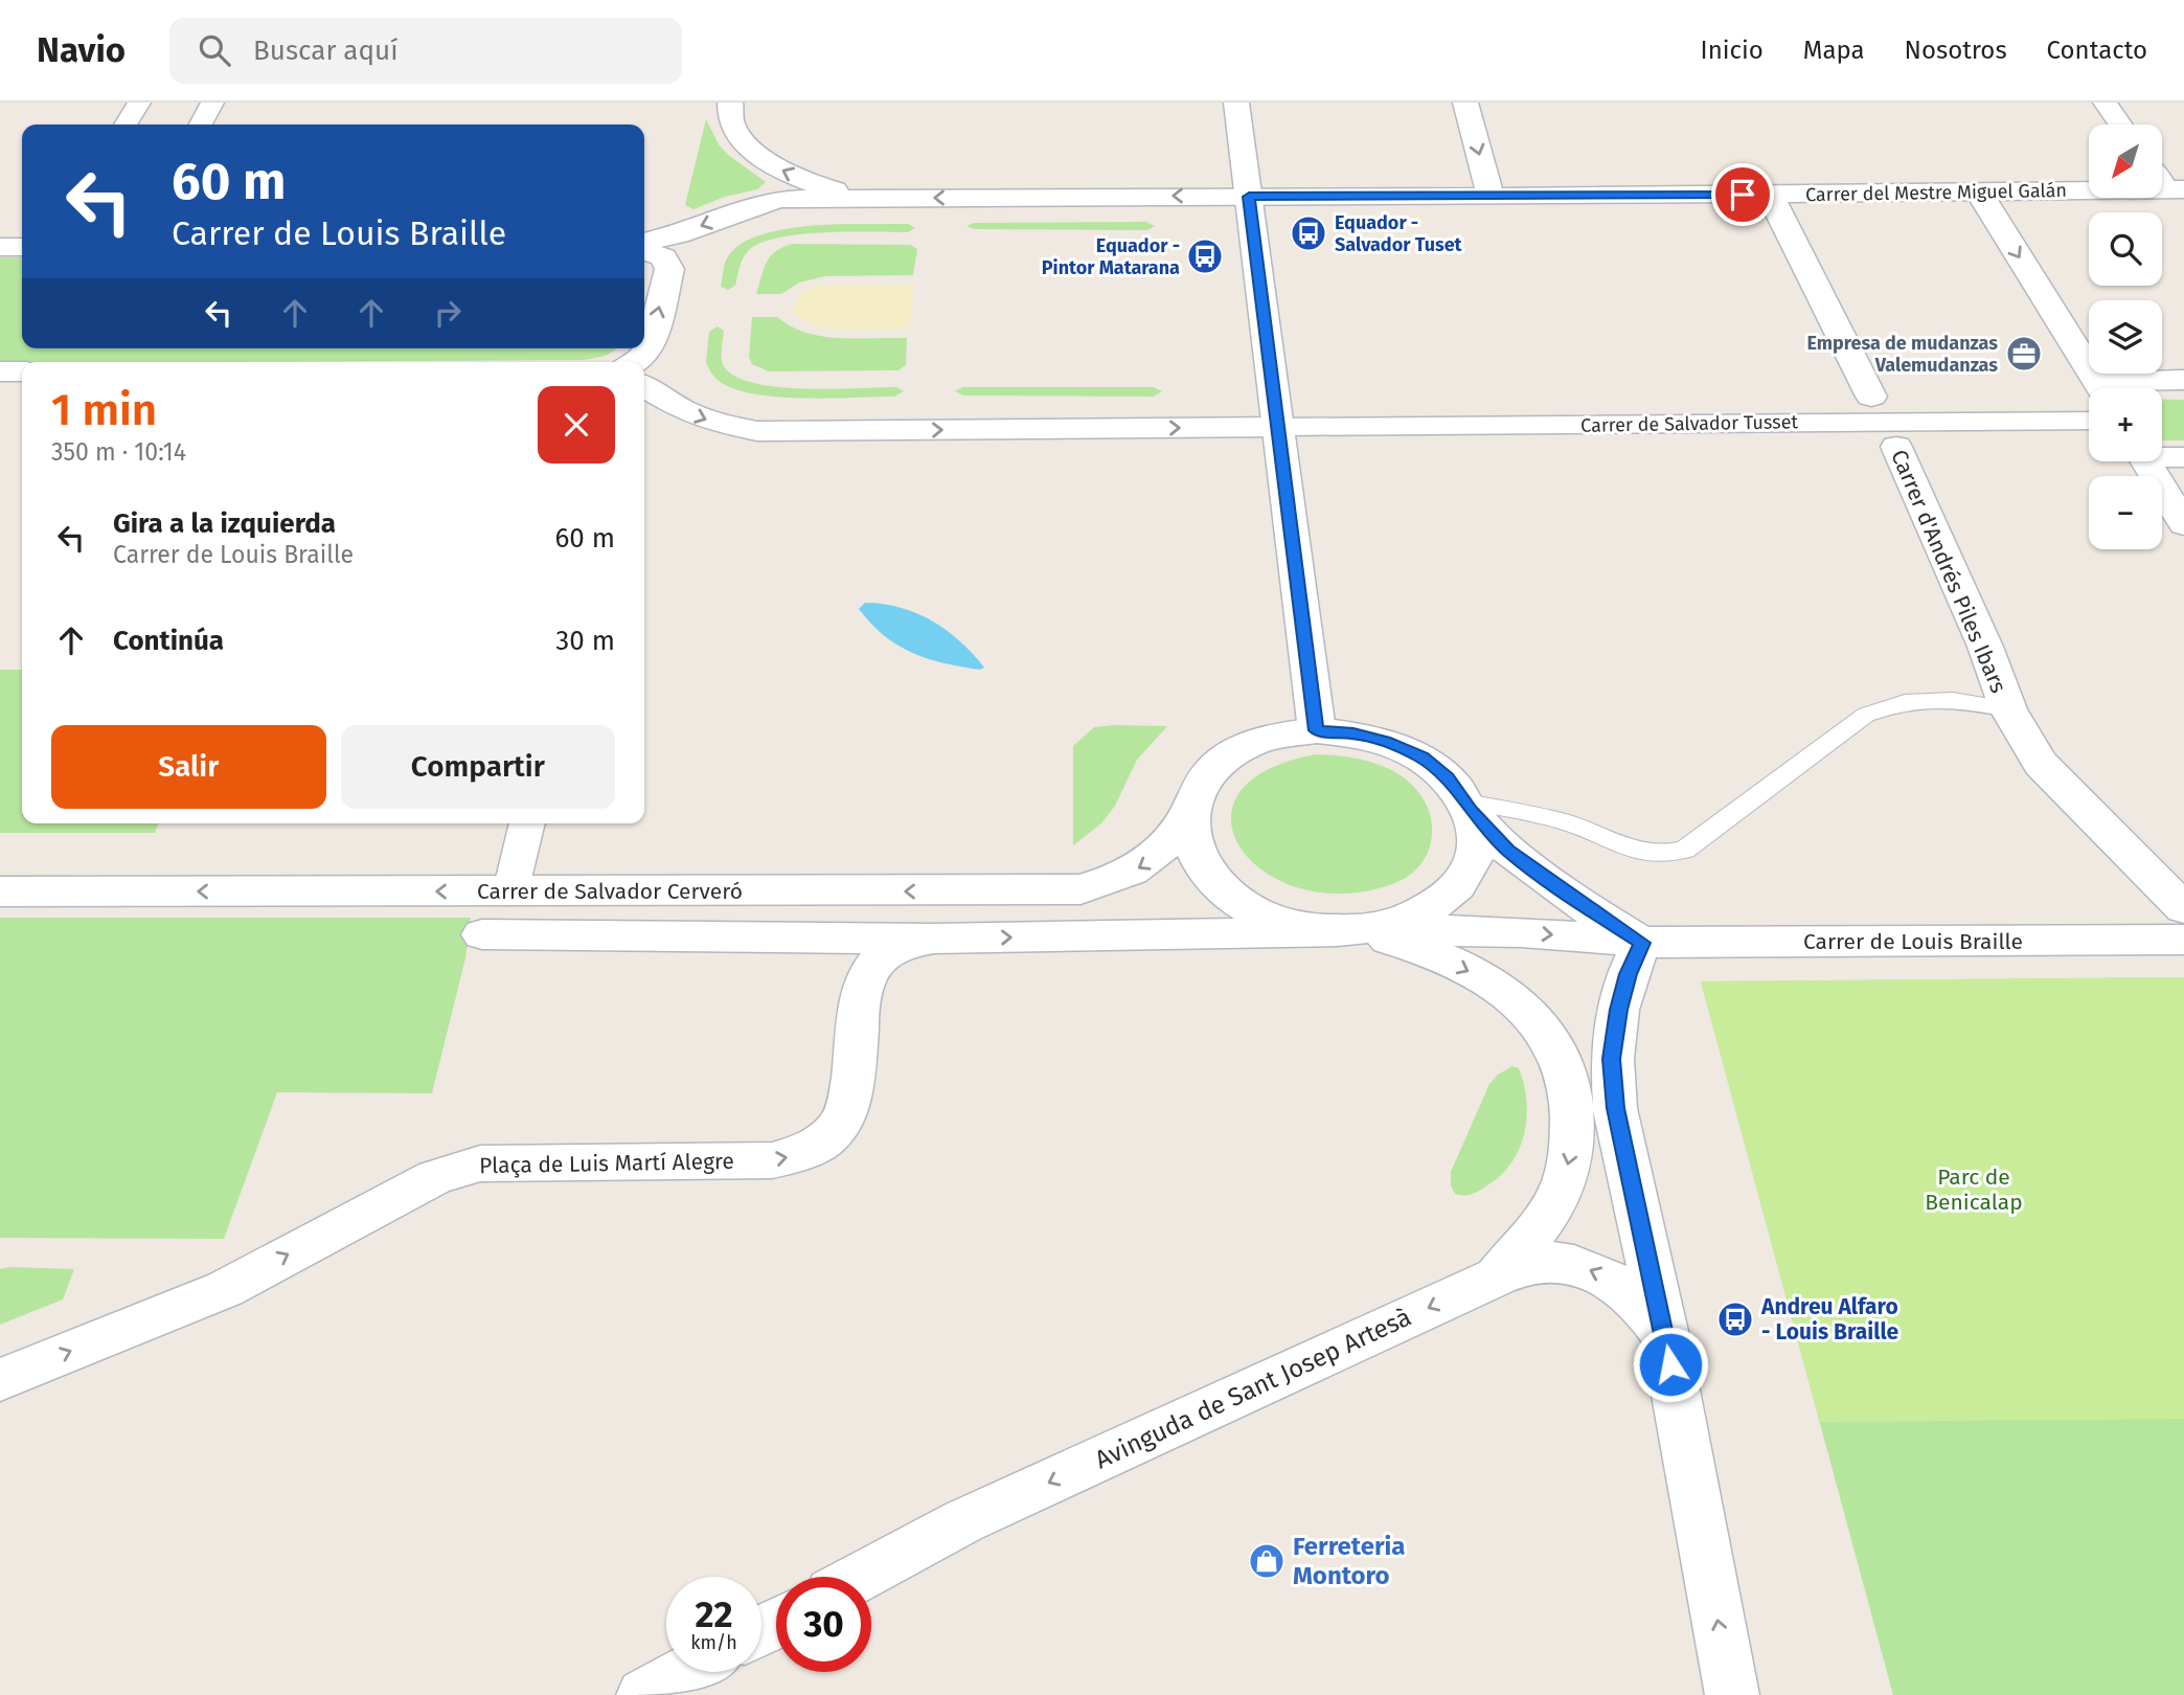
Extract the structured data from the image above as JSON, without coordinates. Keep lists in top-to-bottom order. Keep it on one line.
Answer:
{"streets":{"street":["Carrer del Mestre Miguel Galán","Carrer de Salvador Tusset","Carrer d'Andrés Piles Ibars","Carrer de Salvador Cerveró","Carrer de Louis Braille","Plaça de Luis Martí Alegre","Avinguda de Sant Josep Artesà"]},"crossings":[["Carrer del Mestre Miguel Galán","Carrer d'Andrés Piles Ibars"],["Carrer de Salvador Tusset","Carrer d'Andrés Piles Ibars"],["Carrer de Salvador Cerveró","Carrer de Louis Braille"],["Carrer de Salvador Cerveró","Plaça de Luis Martí Alegre"]],"one_way":["Plaça de Luis Martí Alegre","Avinguda de Sant Josep Artesà"],"parks":["Parc de Benicalap"],"places":{"bus stop":["Equador - Salvador Tuset","Equador - Pintor Matarana","Andreu Alfaro - Louis Braille"],"office":["Empresa de mudanzas Valemudanzas"],"shop":["Ferreteria Montoro"]},"north":"bottom left","page":{"header":"Navio","search":"Buscar aquí","nav":["Inicio","Mapa","Nosotros","Contacto"],"map_buttons":["+","−"],"turn":["60 m","Carrer de Louis Braille"],"heading":["1 min","350 m · 10:14"],"list":[{"name":"Gira a la izquierda","note":"Carrer de Louis Braille","value":"60 m"},{"name":"Continúa","value":"30 m"}],"buttons":["Salir","Compartir"],"speed":"22 km/h","limit":"30"}}
